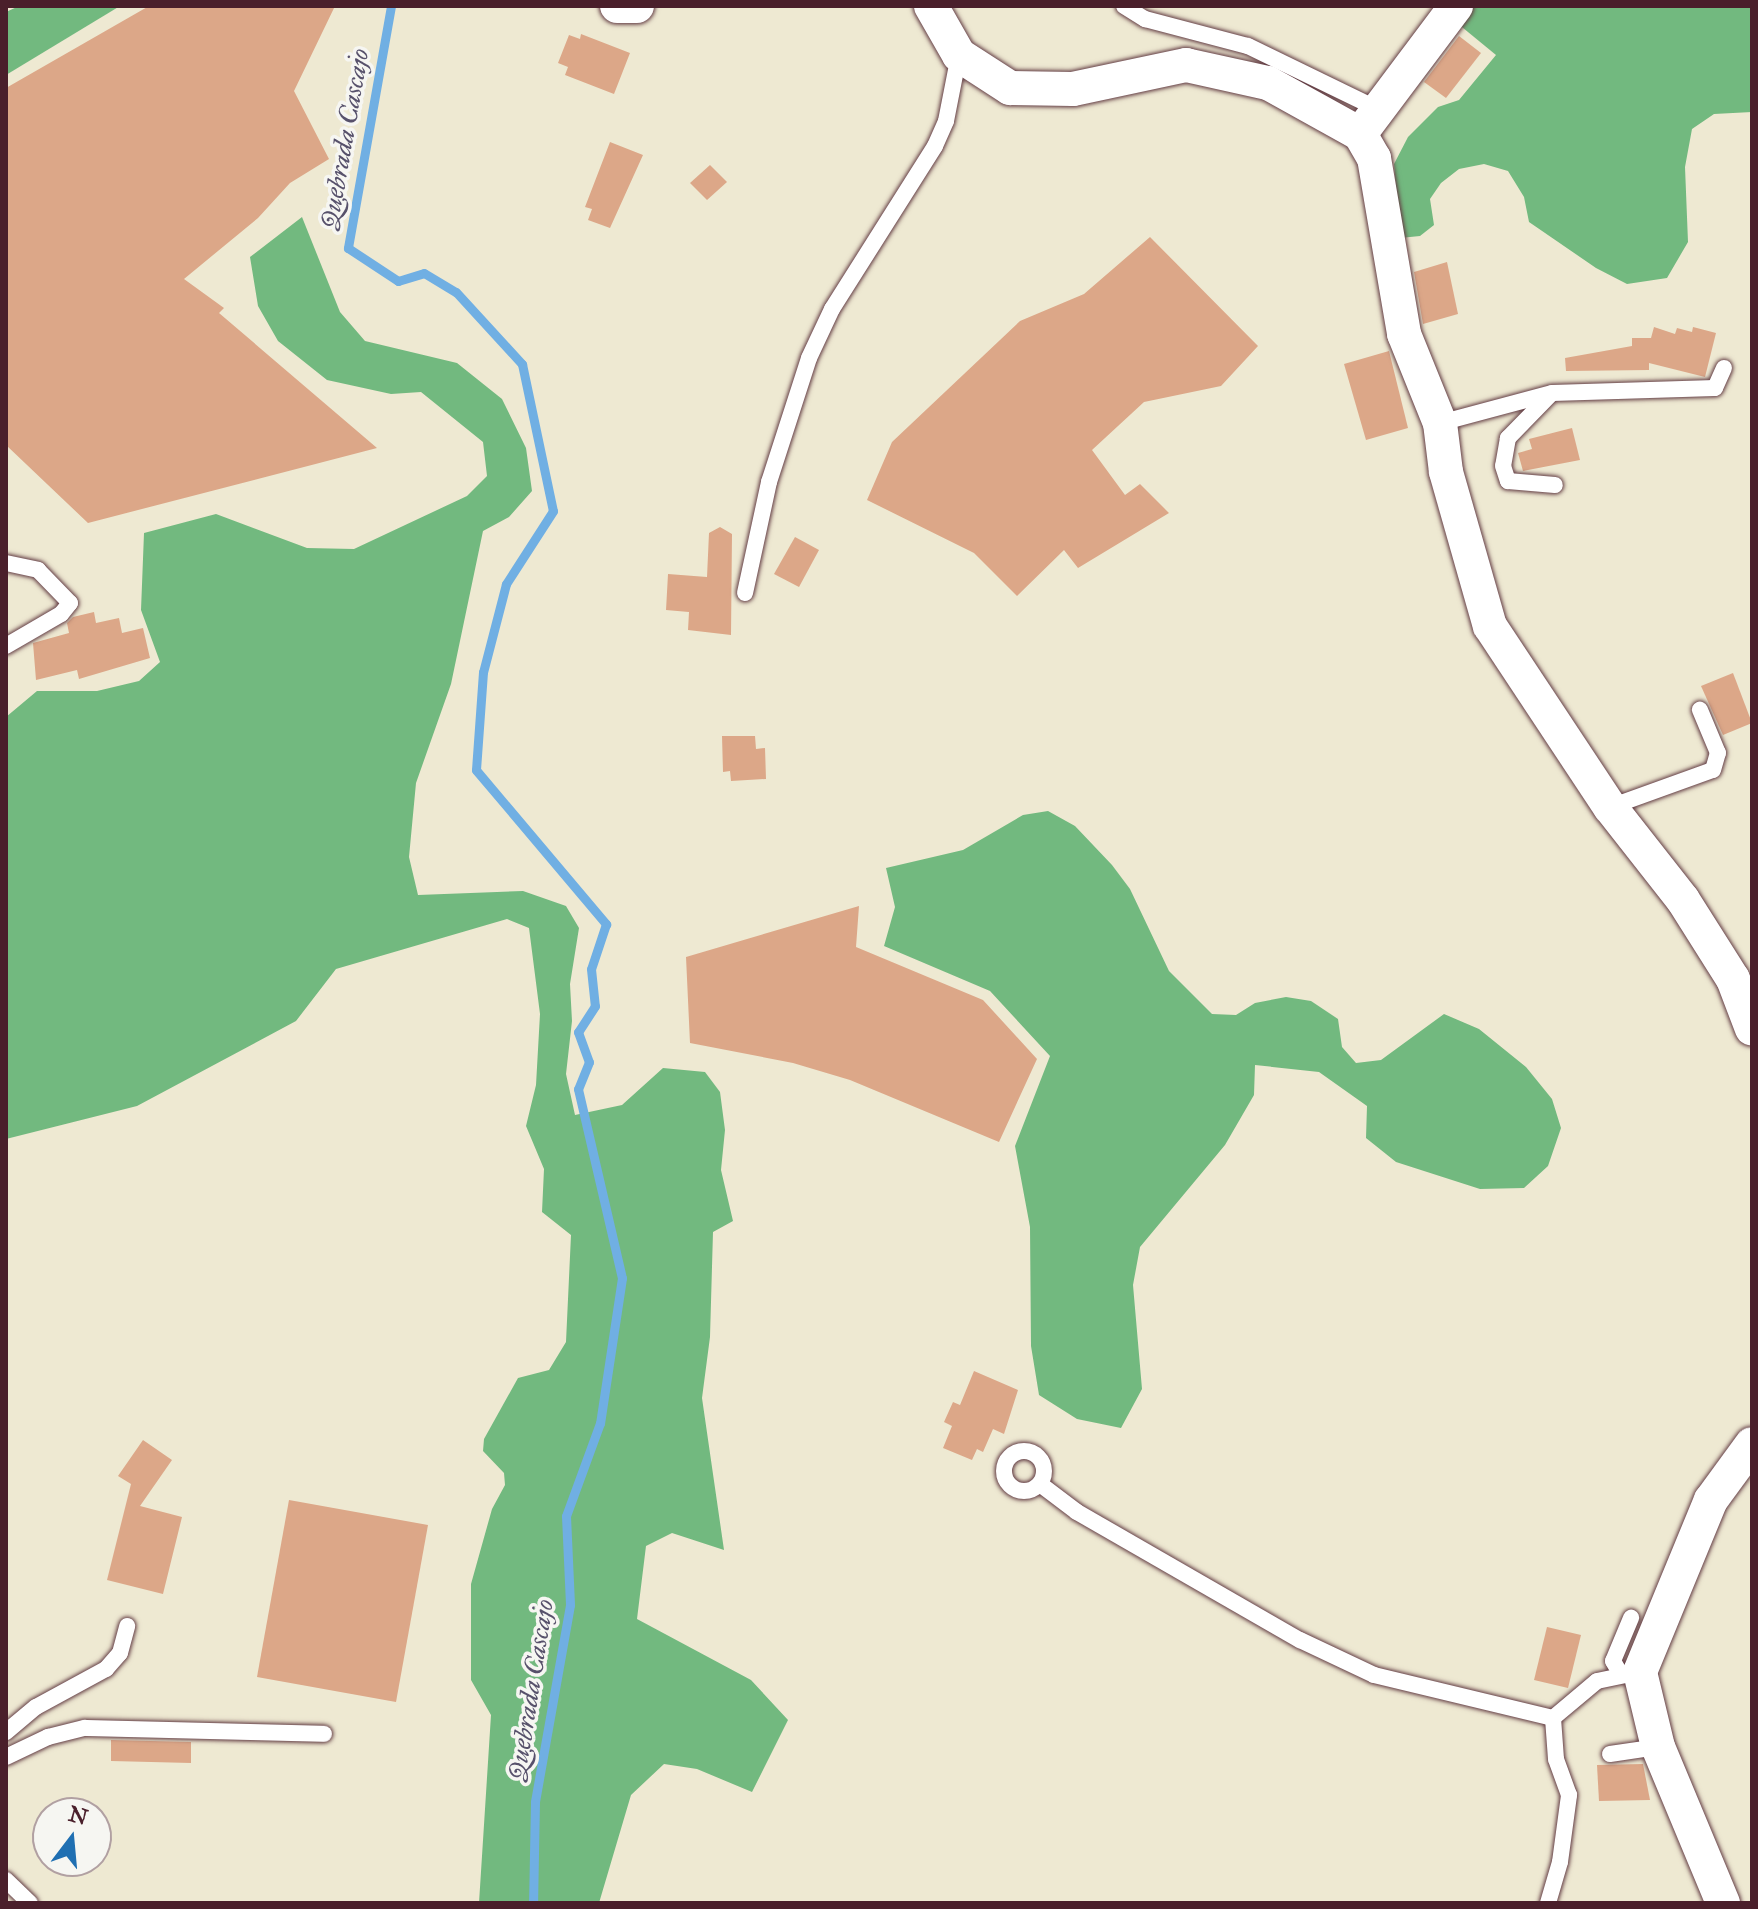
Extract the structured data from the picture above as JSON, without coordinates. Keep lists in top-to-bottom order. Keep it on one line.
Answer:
{"water":["Quebrada Cascajo"],"north":"top"}
